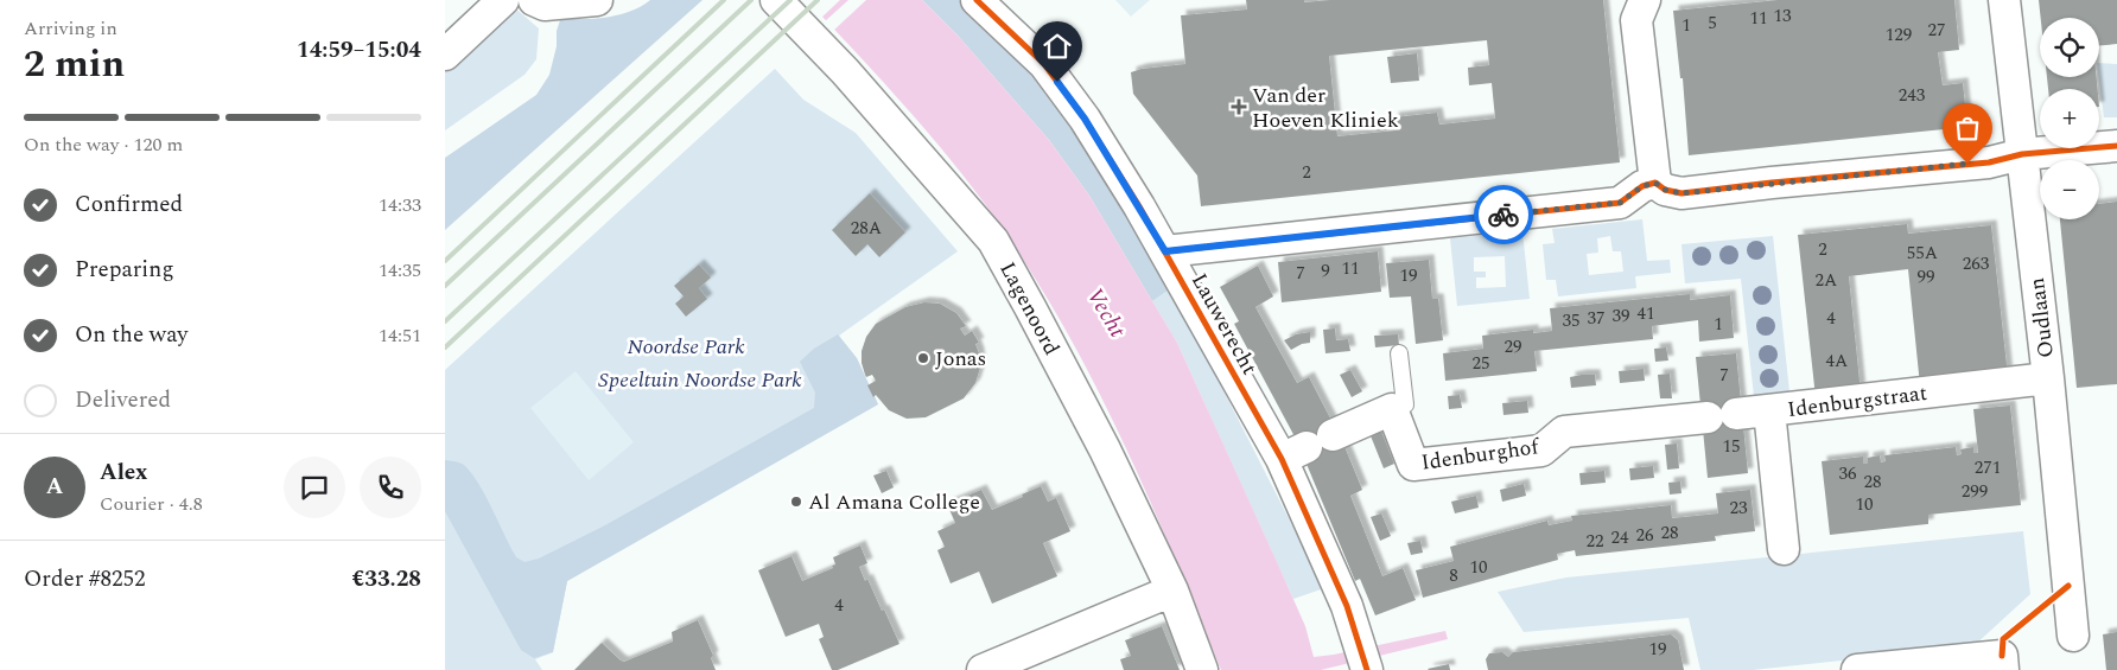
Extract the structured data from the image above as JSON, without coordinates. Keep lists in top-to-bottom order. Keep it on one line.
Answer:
{"streets":{"street":["Lagenoord","Oudlaan","Lauwerecht","Idenburgstraat","Idenburghof"]},"crossings":[["Oudlaan","Idenburgstraat"],["Idenburgstraat","Idenburghof"]],"water":["Vecht"],"parks":["Noordse Park","Speeltuin Noordse Park"],"places":{"health":["Van der Hoeven Kliniek"],"other":["Jonas","Al Amana College"]},"house_numbers":["13","11","5","1","27","129","243","2","28A","2","55A","263","11","9","7","19","99","2A","41","39","37","4","35","1","29","4A","25","7","15","271","36","28","299","10","23","28","26","24","22","10","8","4","19"],"page":{"heading":["2 min","Arriving in","14:59–15:04"],"panel":["Alex","Courier · 4.8","Order #8252","€33.28"],"map_buttons":["+","−"],"bar":"On the way · 120 m","list":[["Confirmed","14:33"],["Preparing","14:35"],["On the way","14:51"],"Delivered"],"round":"A"}}
